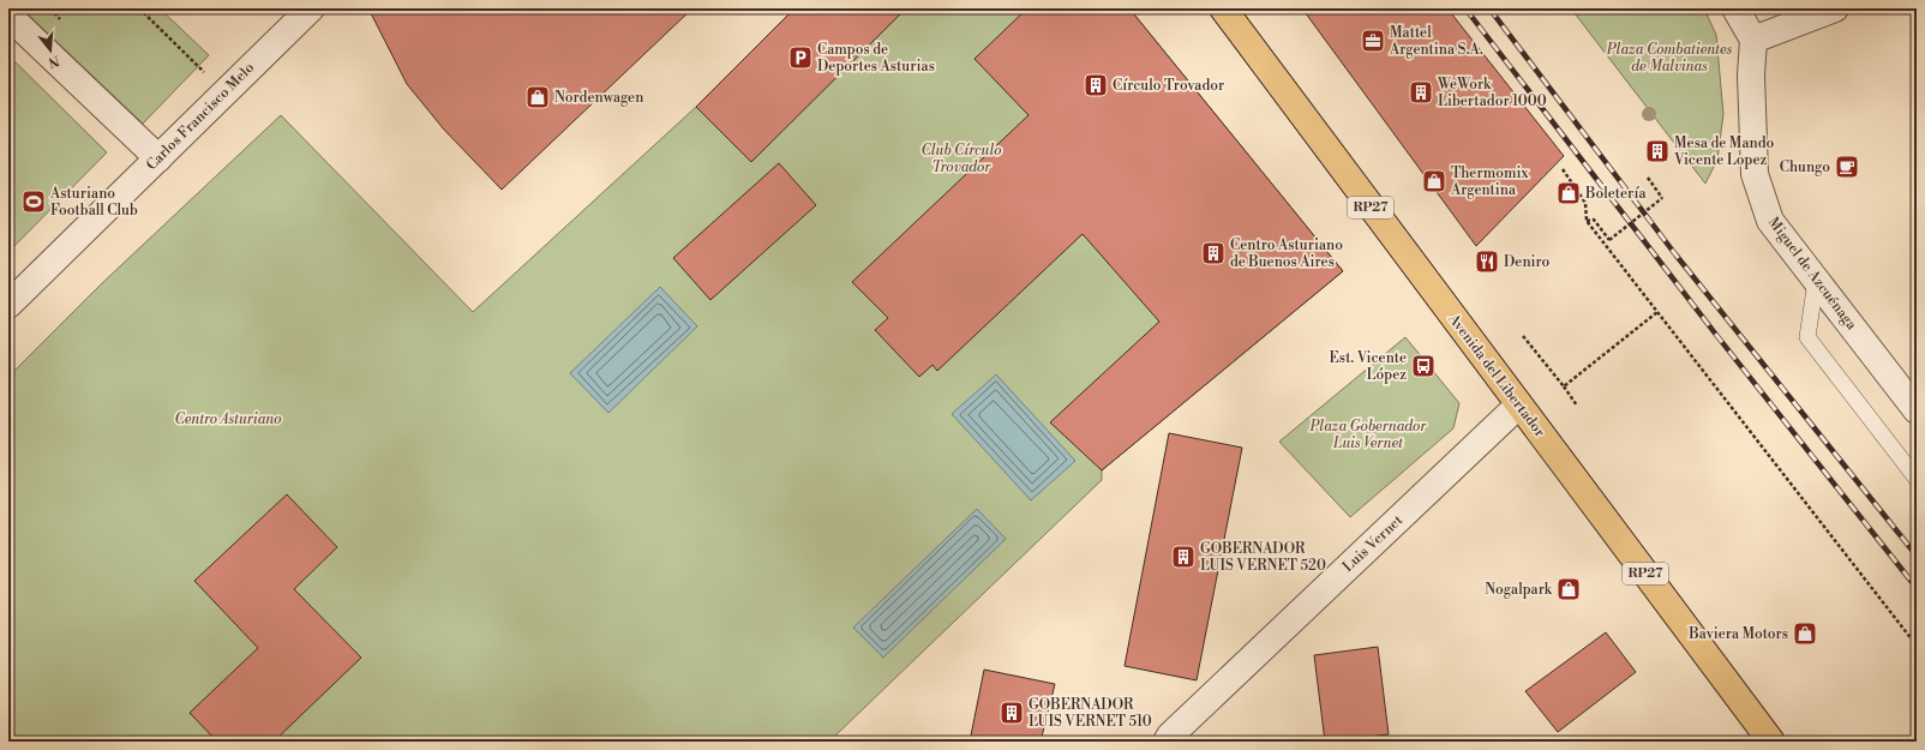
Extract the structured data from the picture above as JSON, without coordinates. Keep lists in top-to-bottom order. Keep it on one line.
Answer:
{"streets":{"main road":["RP27","Avenida del Libertador"],"street":["Carlos Francisco Melo","Miguel de Azcuénaga","Luis Vernet"]},"crossings":[["Avenida del Libertador","Luis Vernet"]],"parks":["Plaza Combatientes de Malvinas","Club Círculo Trovador","Centro Asturiano","Plaza Gobernador Luis Vernet"],"places":{"office":["Mattel Argentina S.A."],"parking":["Campos de Deportes Asturias"],"building":["Círculo Trovador","WeWork Libertador 1000","Mesa de Mando Vicente Lopez","Centro Asturiano de Buenos Aires","GOBERNADOR LUIS VERNET 520","GOBERNADOR LUIS VERNET 510"],"shop":["Nordenwagen","Thermomix Argentina","Boletería","Nogalpark","Baviera Motors"],"cafe":["Chungo"],"sports":["Asturiano Football Club"],"restaurant":["Deniro"],"bus stop":["Est. Vicente López"]},"north":"bottom"}
